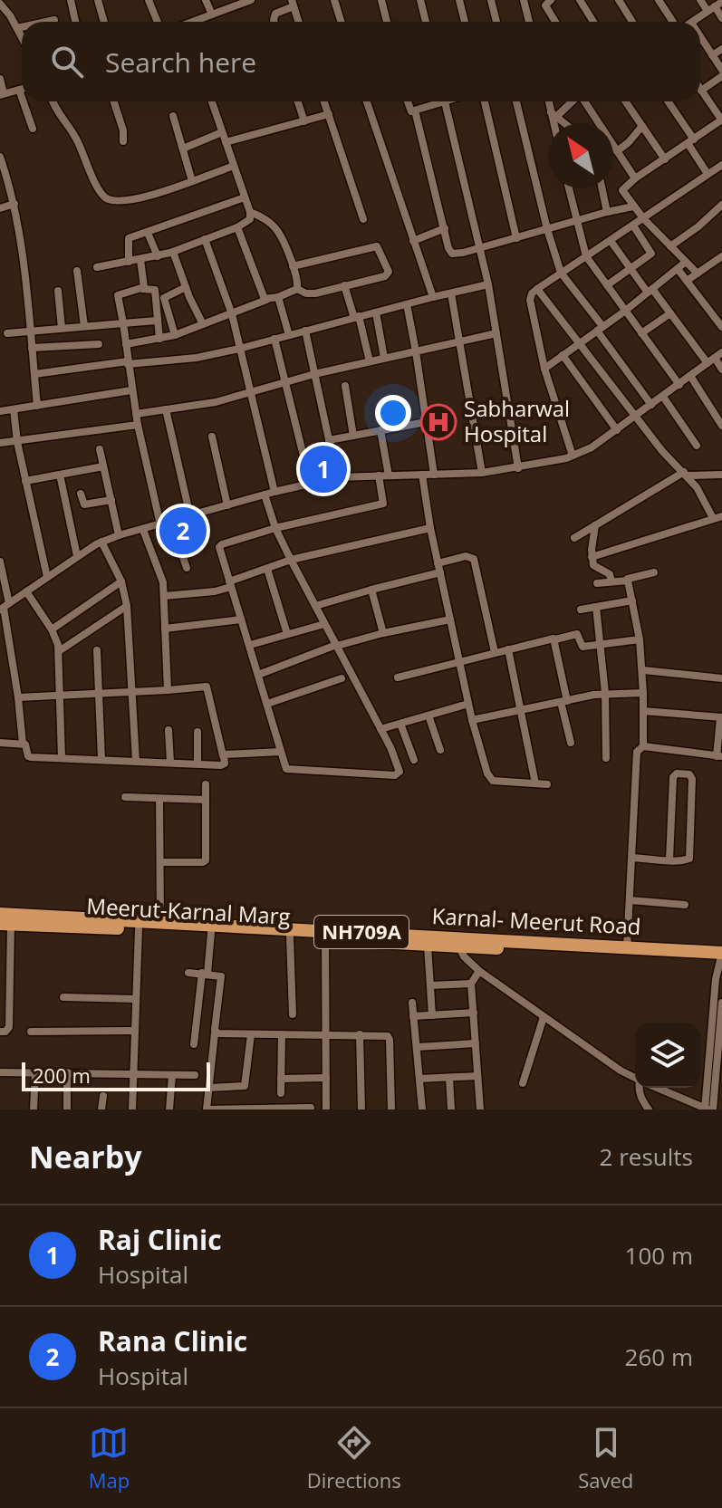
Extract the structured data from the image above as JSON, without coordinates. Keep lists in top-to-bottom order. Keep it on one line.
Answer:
{"streets":{"highway":["Meerut-Karnal Marg","Karnal- Meerut Road","NH709A"]},"crossings":[["Meerut-Karnal Marg","Karnal- Meerut Road"]],"places":{"hospital":["Sabharwal Hospital"]},"scale_bar":"200 m","north":"top left","page":{"search":"Search here","pins":["1","2"],"scale":"200 m","heading":["Nearby","2 results"],"list":[{"mark":"1","name":"Raj Clinic","note":"Hospital","value":"100 m"},{"mark":"2","name":"Rana Clinic","note":"Hospital","value":"260 m"}],"nav":["Map","Directions","Saved"]}}
